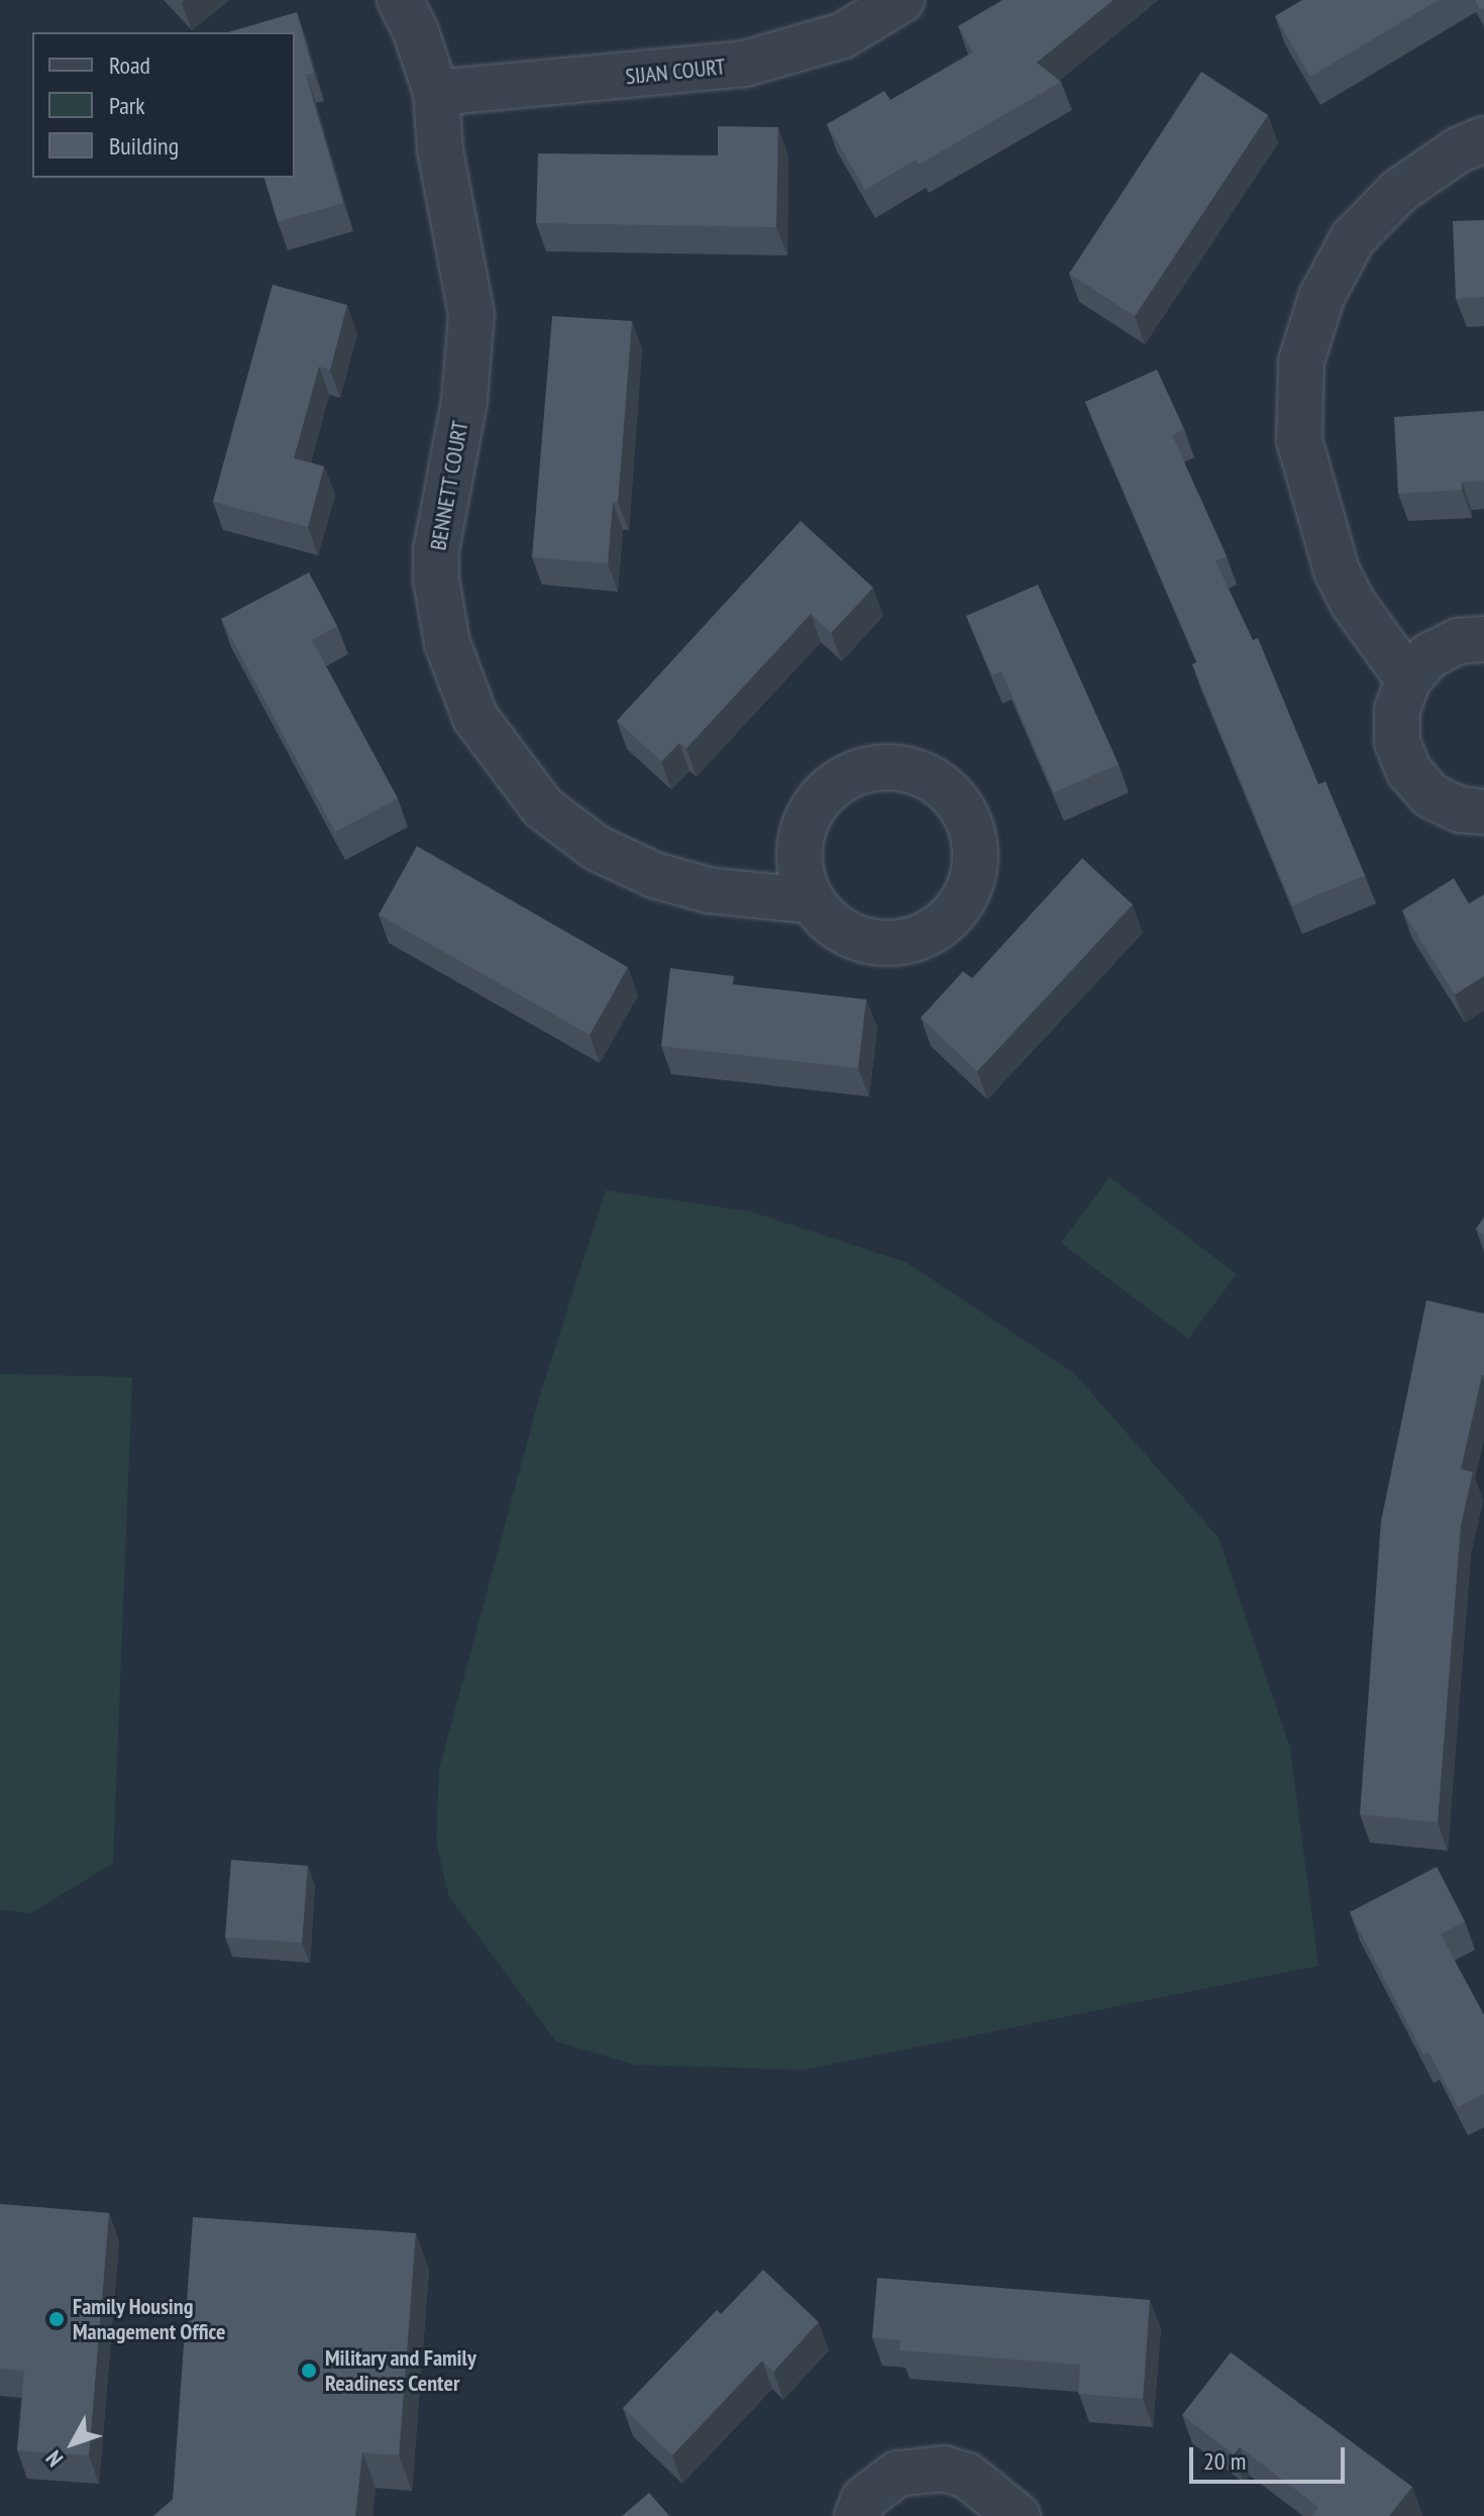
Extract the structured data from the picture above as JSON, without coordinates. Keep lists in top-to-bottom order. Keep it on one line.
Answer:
{"streets":{"street":["SIJAN COURT","BENNETT COURT"]},"crossings":[["SIJAN COURT","BENNETT COURT"]],"places":["Family Housing Management Office","Military and Family Readiness Center"],"legend":["Road","Park","Building"],"scale_bar":"20 m","north":"bottom left"}
